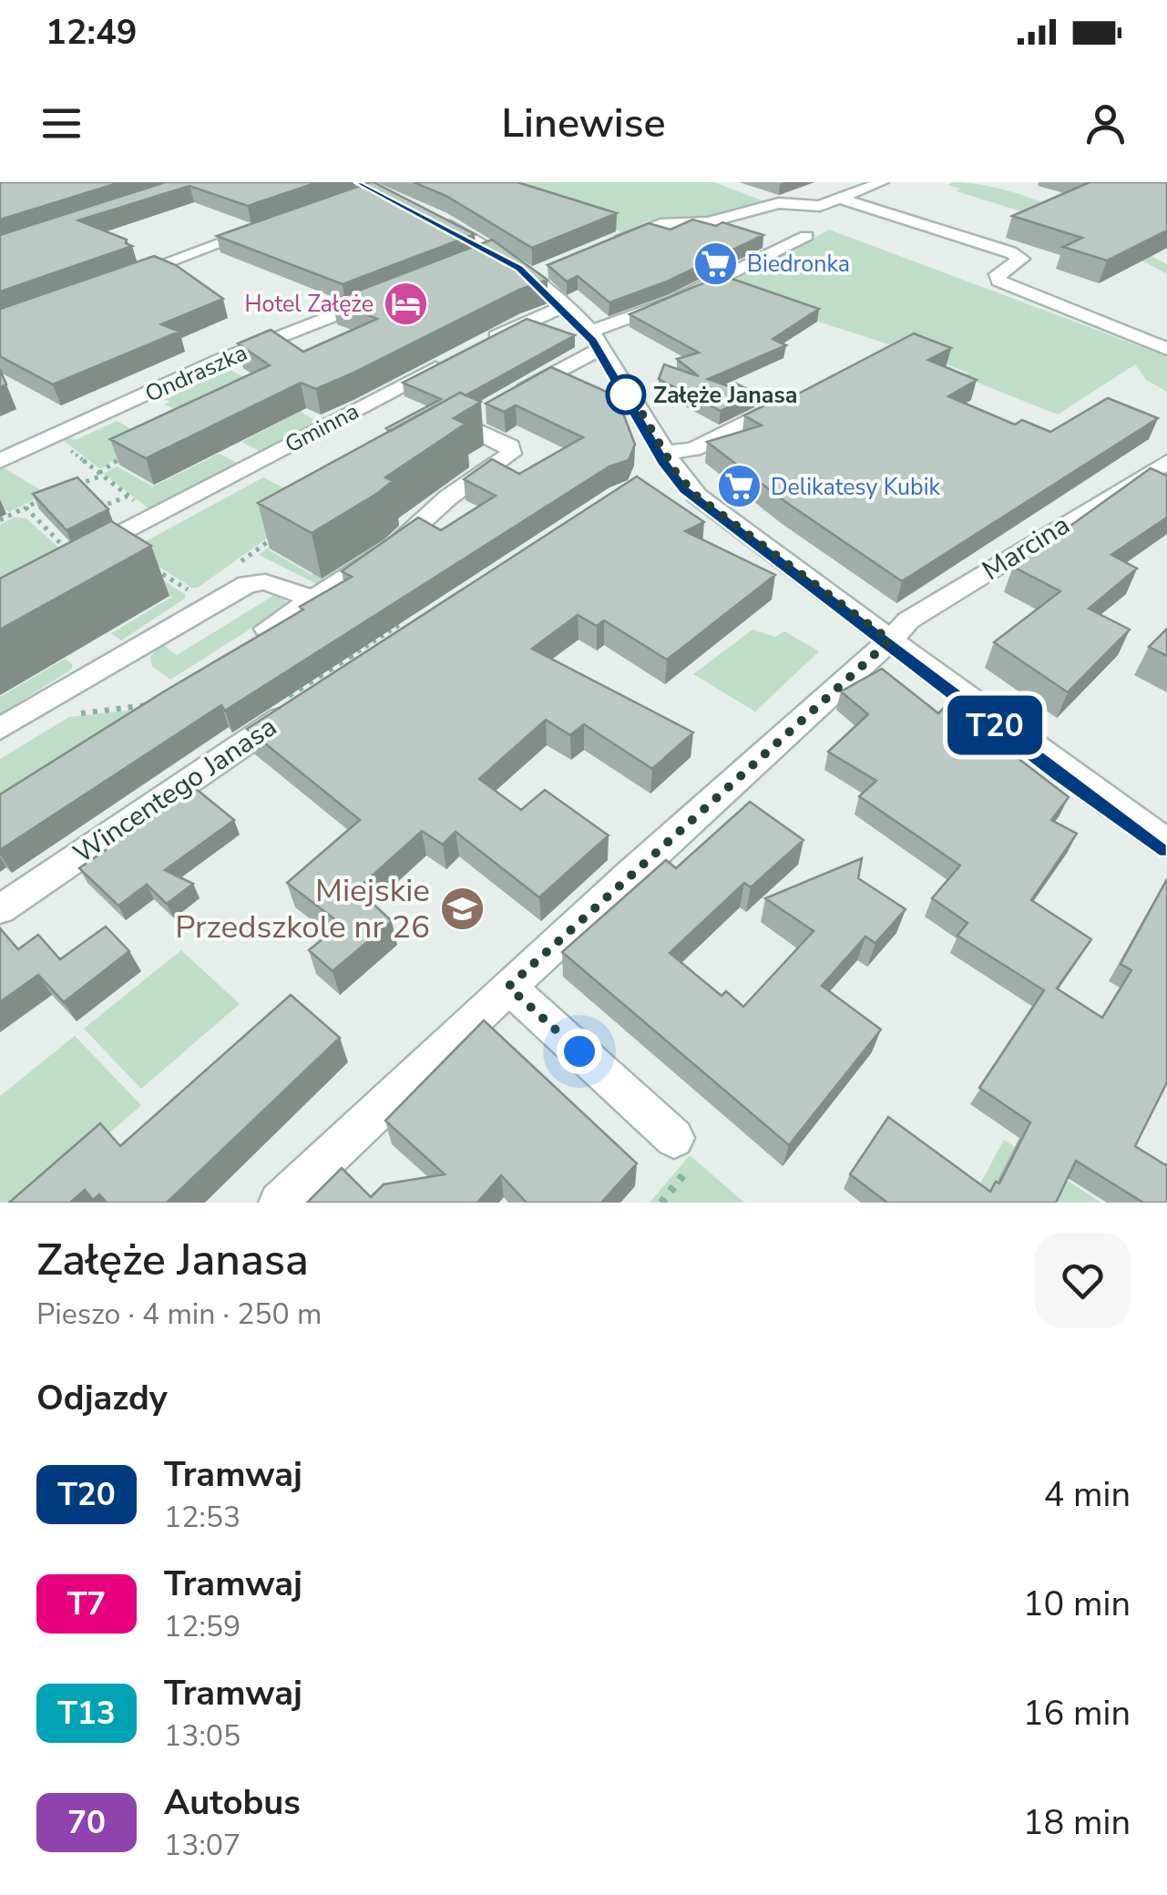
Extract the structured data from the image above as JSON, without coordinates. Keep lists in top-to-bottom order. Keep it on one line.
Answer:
{"streets":{"street":["Ondraszka","Gminna","Marcina","Wincentego Janasa"]},"places":{"supermarket":["Biedronka","Delikatesy Kubik"],"hotel":["Hotel Załęże"],"other":["Załęże Janasa"],"school or university":["Miejskie Przedszkole nr 26"]},"lines":["tram line T20"],"page":{"status":"12:49","header":"Linewise","on_map":"T20","heading":[["Załęże Janasa","Pieszo · 4 min · 250 m"],"Odjazdy"],"list":[{"mark":"T20","name":"Tramwaj","note":"12:53","value":"4 min"},{"mark":"T7","name":"Tramwaj","note":"12:59","value":"10 min"},{"mark":"T13","name":"Tramwaj","note":"13:05","value":"16 min"},{"mark":"70","name":"Autobus","note":"13:07","value":"18 min"}]}}
